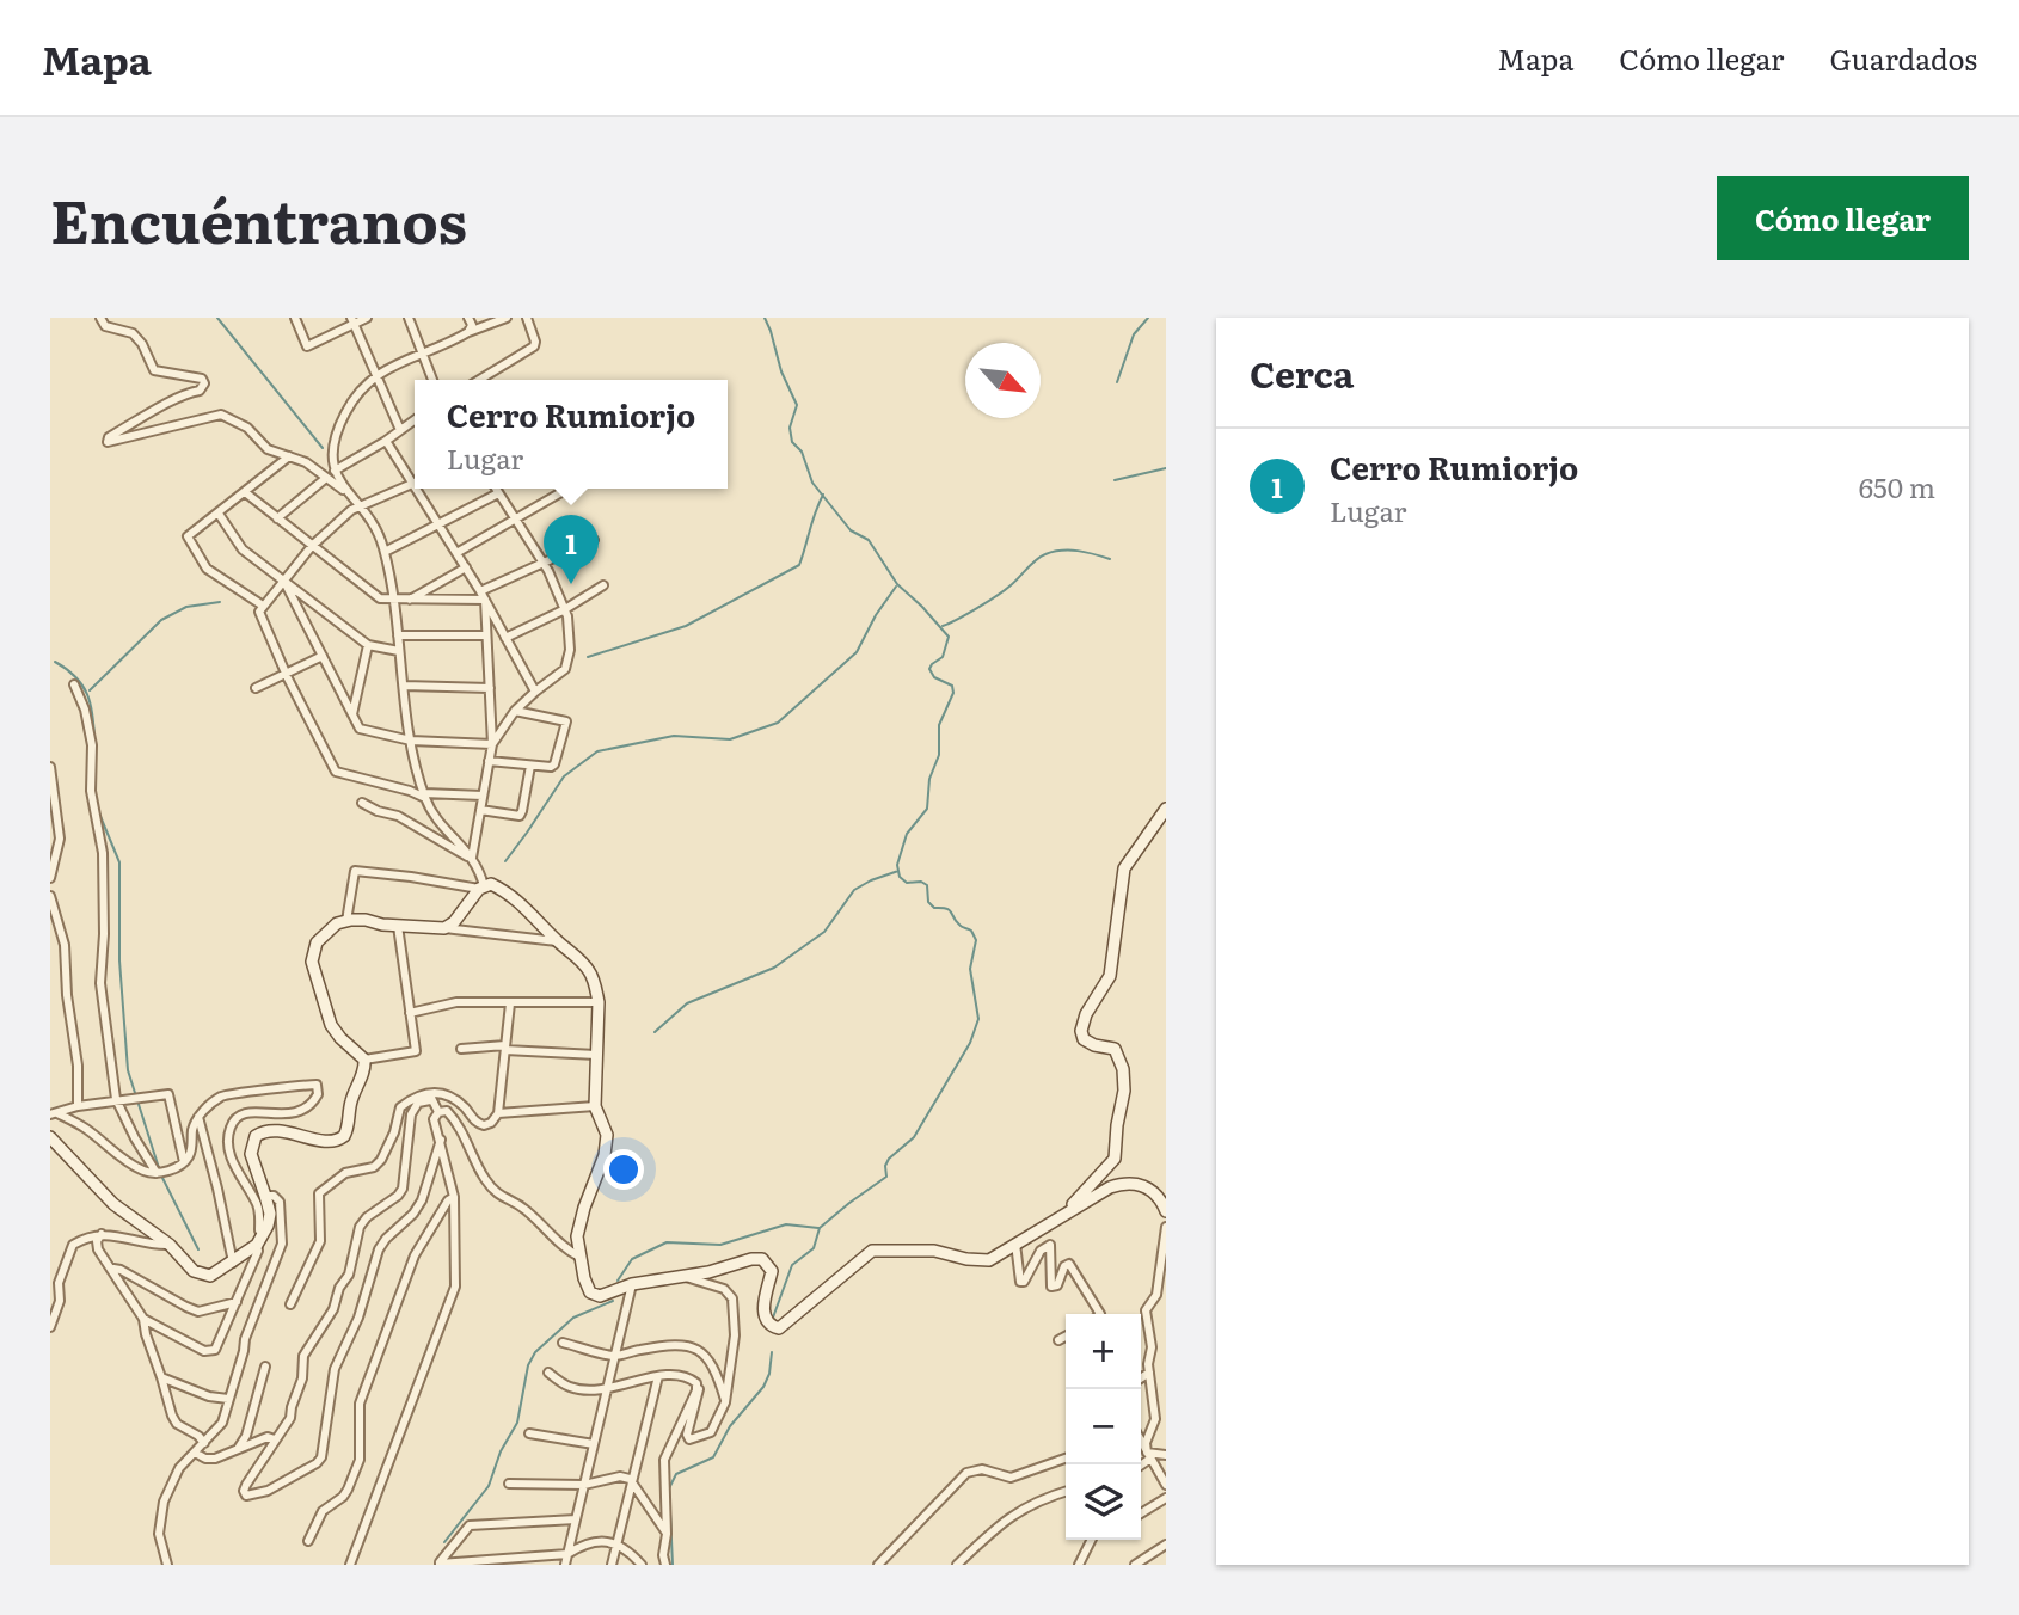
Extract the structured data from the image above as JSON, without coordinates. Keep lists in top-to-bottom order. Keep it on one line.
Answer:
{"north":"bottom right","page":{"header":"Mapa","nav":["Mapa","Cómo llegar","Guardados"],"title":"Encuéntranos","buttons":"Cómo llegar","heading":"Cerca","popup":["Cerro Rumiorjo","Lugar"],"list":[{"mark":"1","name":"Cerro Rumiorjo","note":"Lugar","value":"650 m"}],"pins":"1","map_buttons":["+","−"]}}
